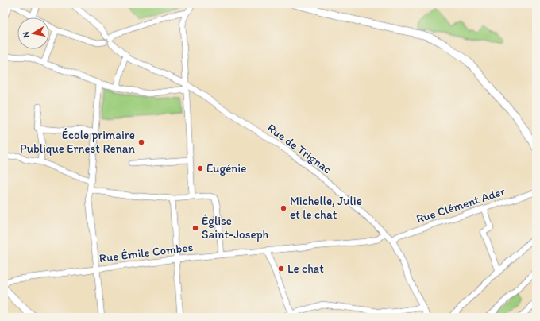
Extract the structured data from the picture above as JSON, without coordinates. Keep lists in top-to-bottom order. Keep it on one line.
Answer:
{"streets":{"street":["Rue de Trignac","Rue Clément Ader","Rue Émile Combes"]},"crossings":[["Rue de Trignac","Rue Clément Ader"],["Rue de Trignac","Rue Émile Combes"]],"places":["École primaire Publique Ernest Renan","Eugénie","Michelle, Julie et le chat","Église Saint-Joseph","Le chat"],"north":"left"}
